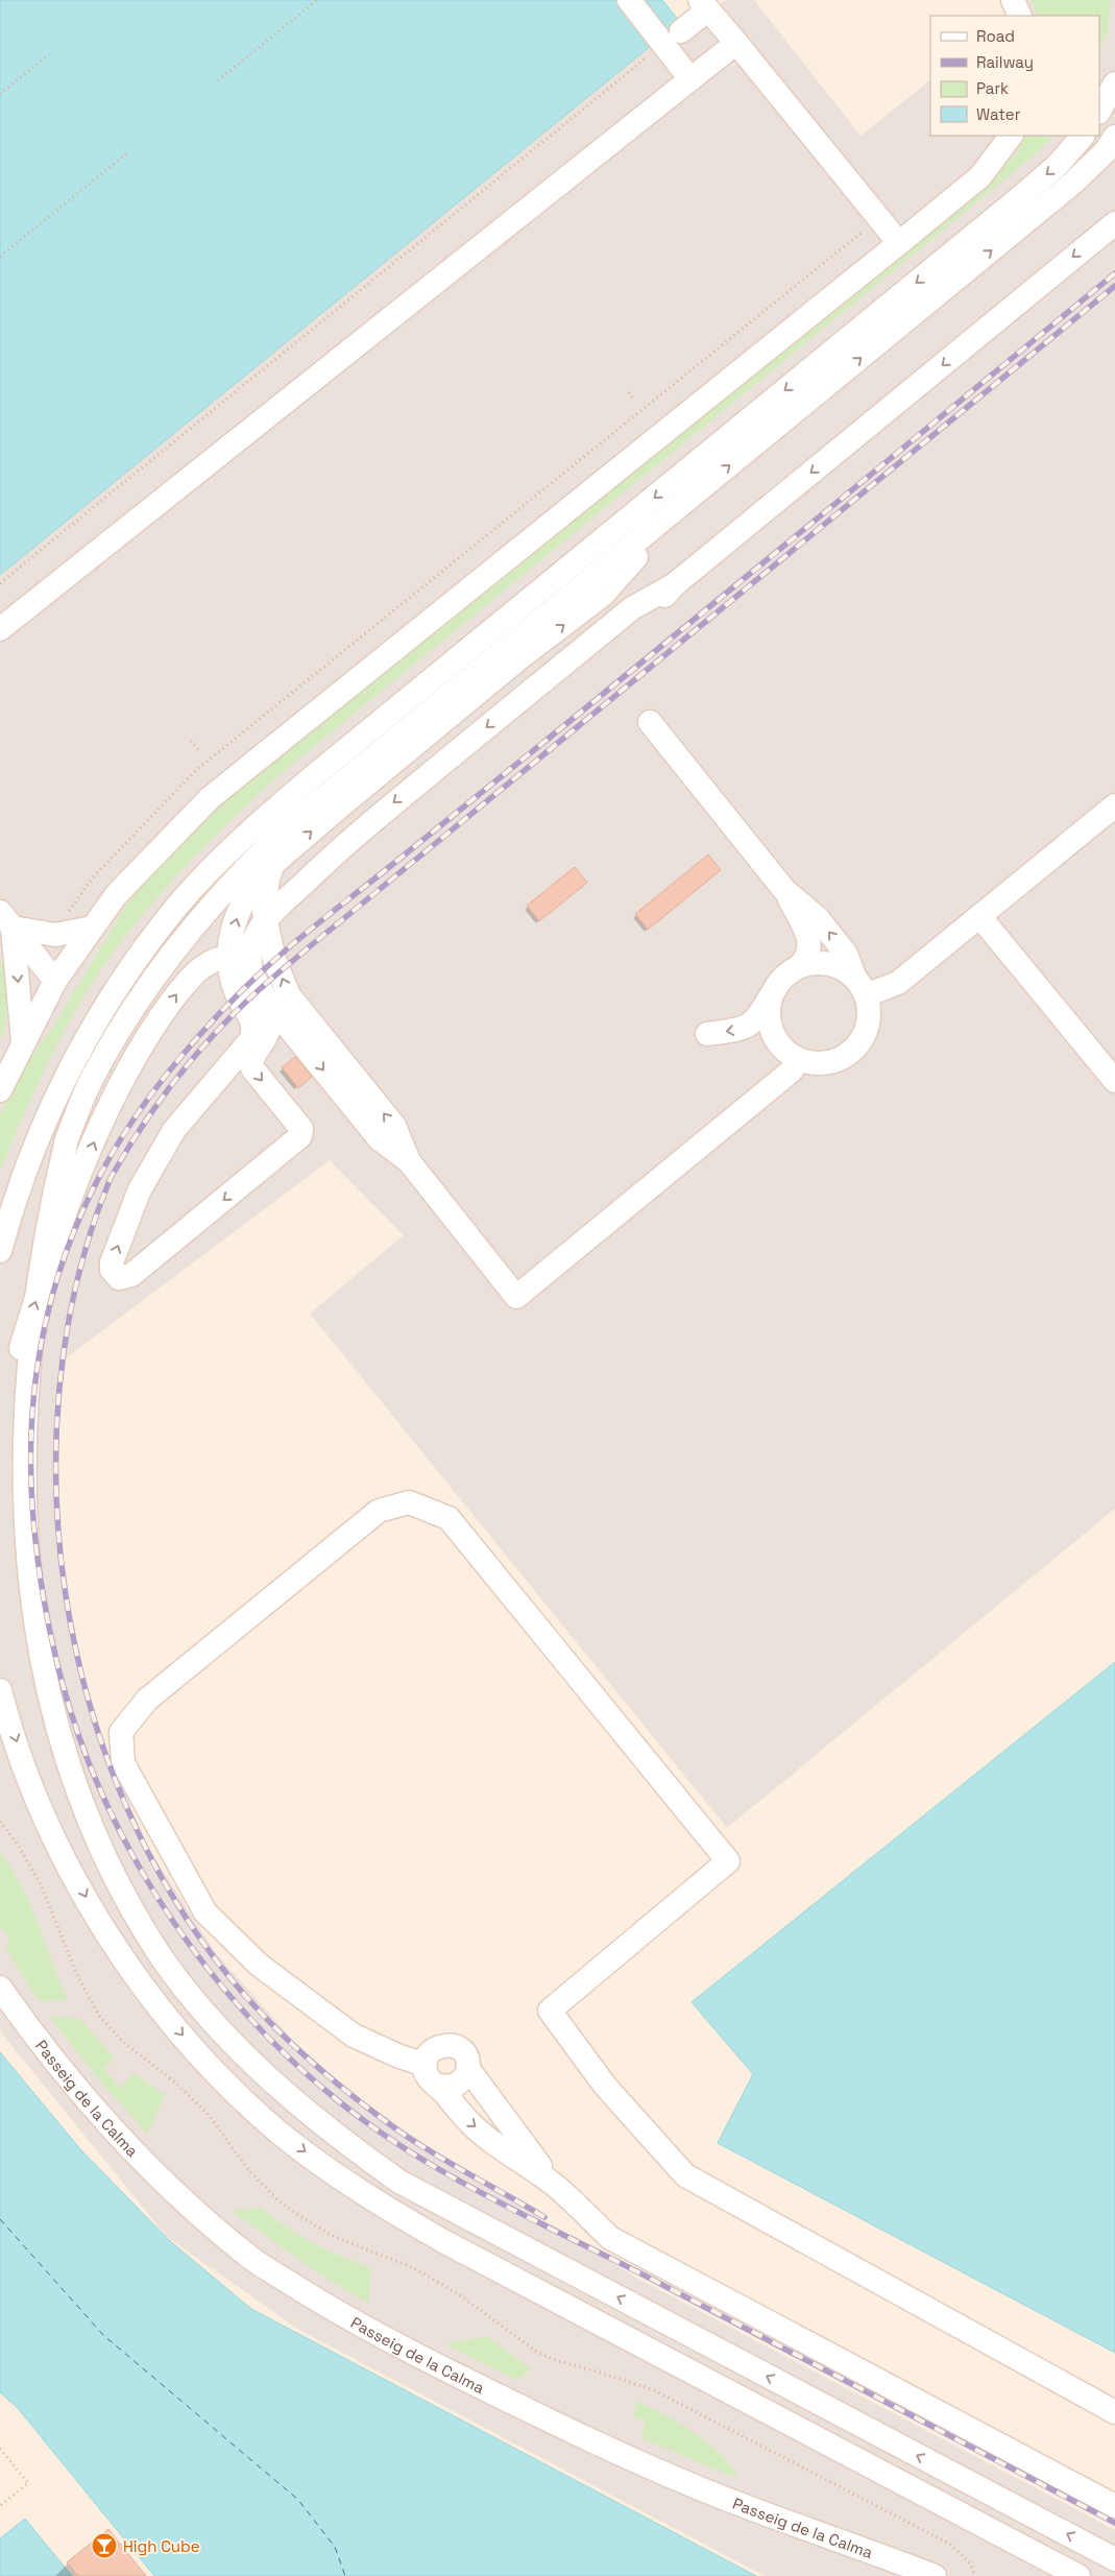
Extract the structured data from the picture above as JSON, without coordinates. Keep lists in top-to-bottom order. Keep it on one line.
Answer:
{"streets":{"street":["Passeig de la Calma"]},"places":{"bar":["High Cube"]},"legend":["Road","Railway","Park","Water"]}
